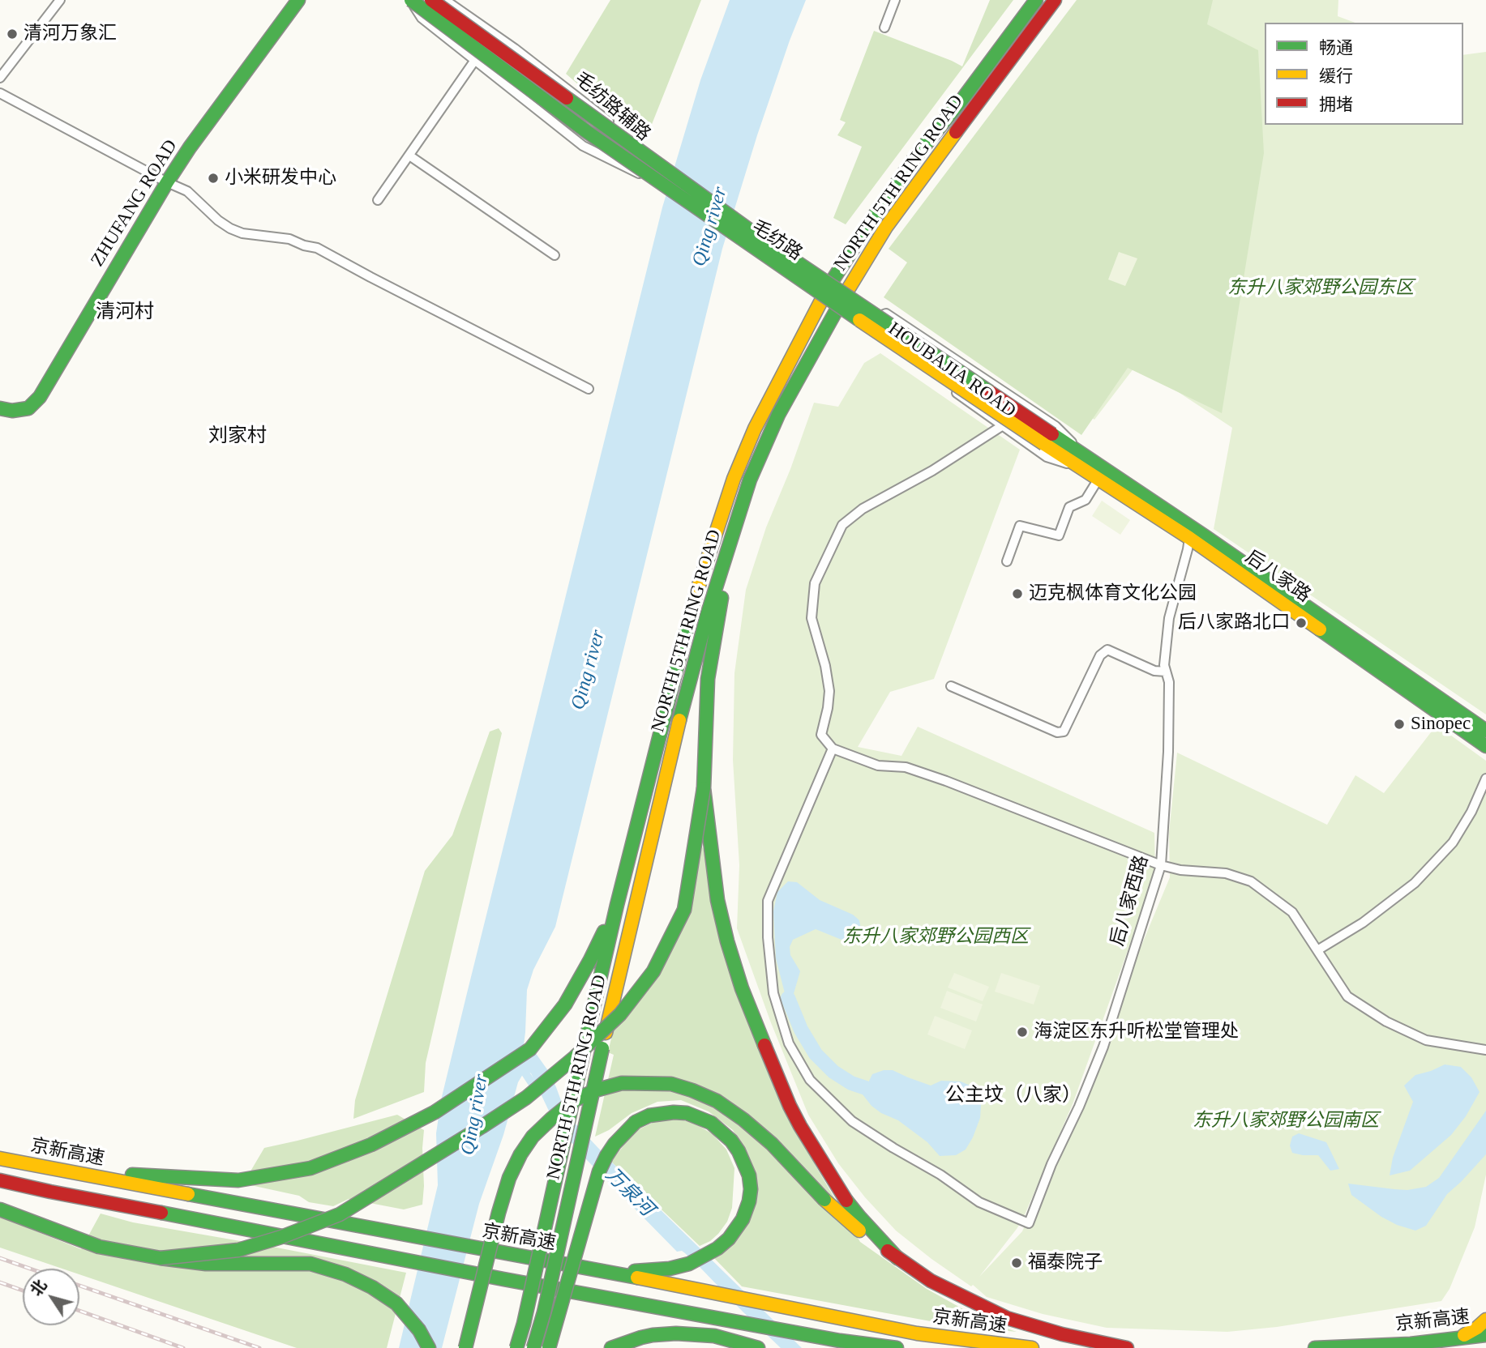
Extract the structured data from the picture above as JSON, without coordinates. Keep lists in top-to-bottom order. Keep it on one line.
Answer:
{"streets":{"main road":["NORTH 5TH RING ROAD","ZHUFANG ROAD","毛纺路","后八家路","京新高速"],"street":["毛纺路辅路","HOUBAJIA ROAD","后八家西路"]},"crossings":[["毛纺路辅路","毛纺路"],["毛纺路","后八家路"],["HOUBAJIA ROAD","后八家路"],["后八家路","后八家西路"]],"districts":["清河村","刘家村","公主坟（八家）"],"water":["Qing river","万泉河"],"parks":["东升八家郊野公园东区","东升八家郊野公园西区","东升八家郊野公园南区"],"places":["清河万象汇","小米研发中心","迈克枫体育文化公园","后八家路北口","Sinopec","海淀区东升听松堂管理处","福泰院子"],"legend":["畅通","缓行","拥堵"],"north":"top left"}
